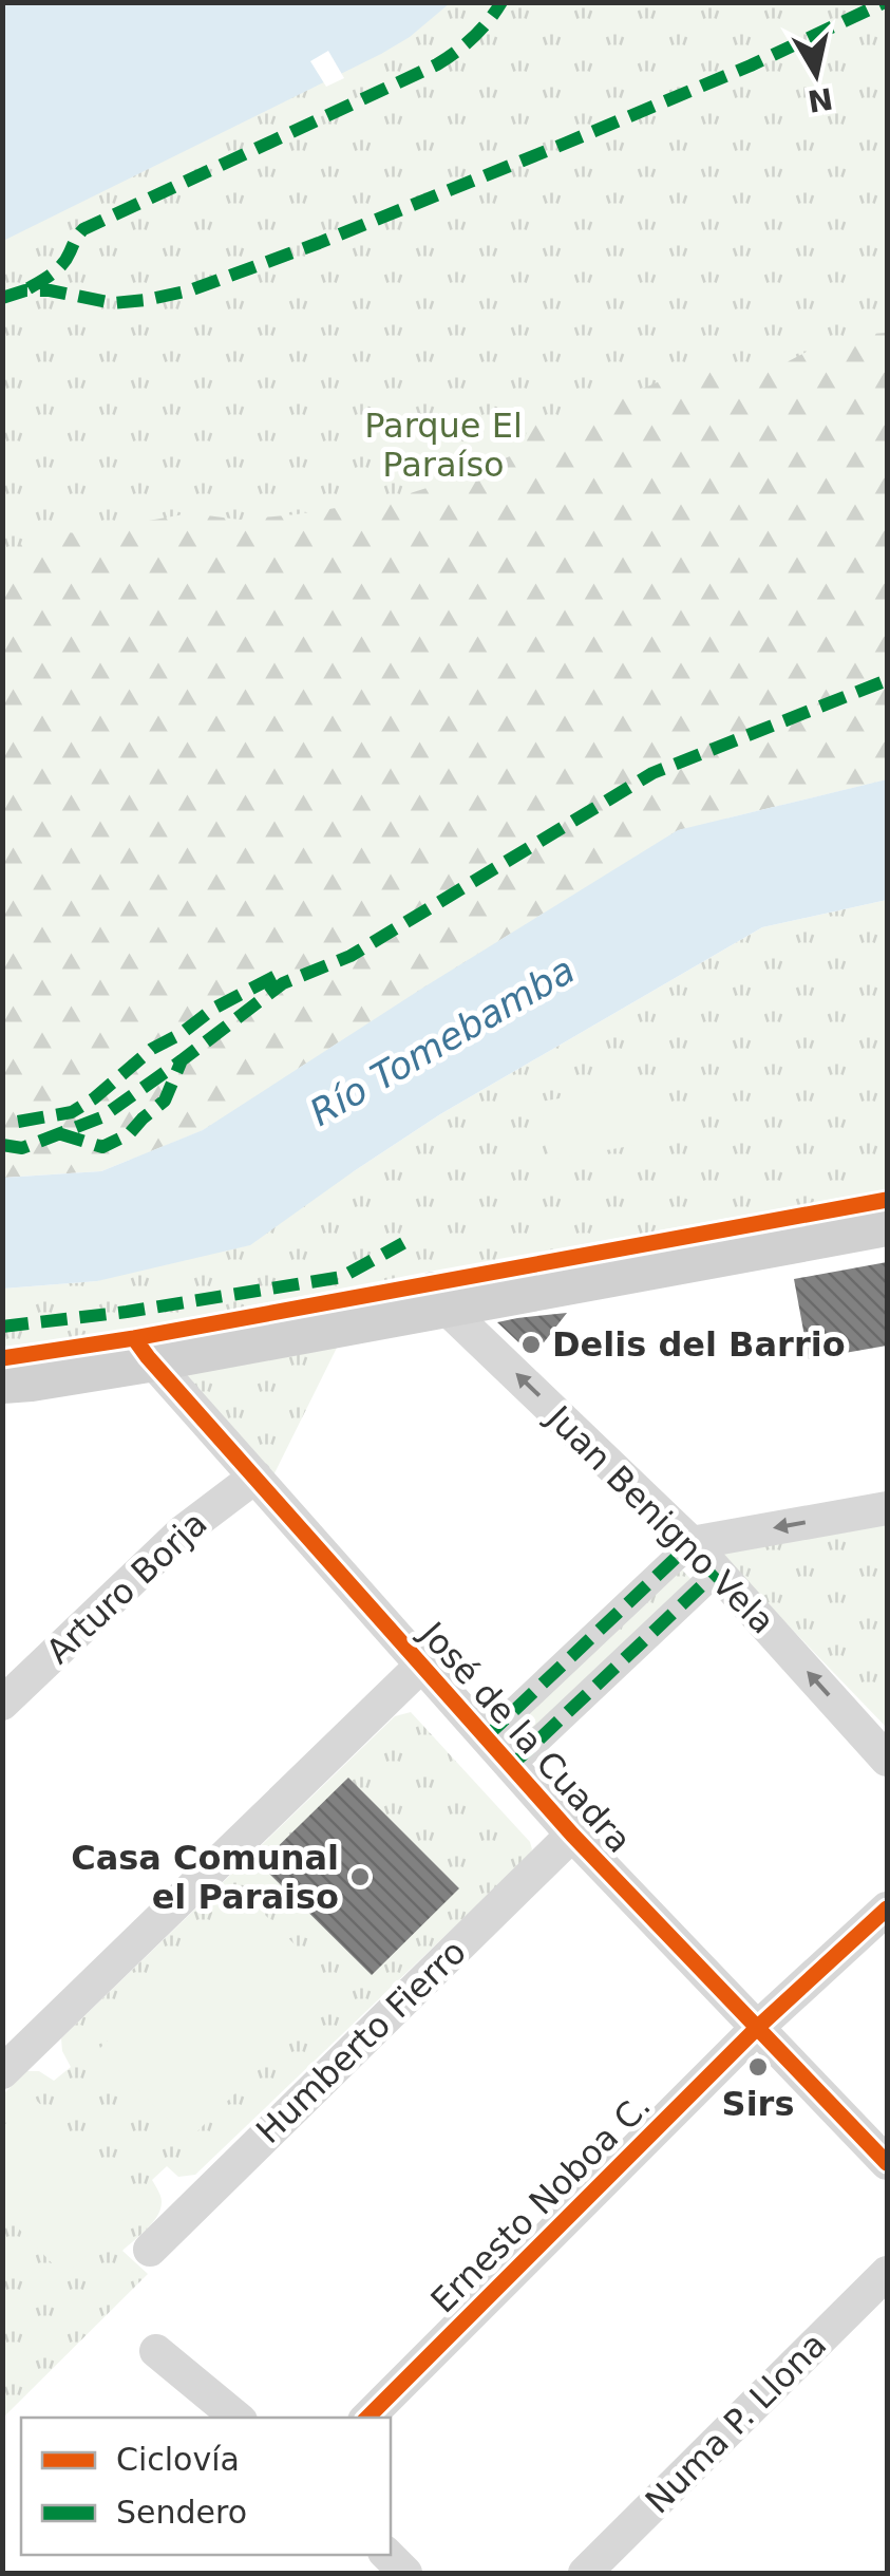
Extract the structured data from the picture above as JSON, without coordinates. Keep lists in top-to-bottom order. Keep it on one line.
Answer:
{"streets":{"street":["Juan Benigno Vela","Arturo Borja","José de la Cuadra","Humberto Fierro","Ernesto Noboa C.","Numa P. Llona"]},"crossings":[["Arturo Borja","José de la Cuadra"],["José de la Cuadra","Humberto Fierro"],["José de la Cuadra","Ernesto Noboa C."]],"one_way":["Juan Benigno Vela"],"water":["Río Tomebamba"],"parks":["Parque El Paraíso"],"places":["Delis del Barrio","Casa Comunal el Paraiso","Sirs"],"legend":["Ciclovía","Sendero"],"north":"bottom"}
